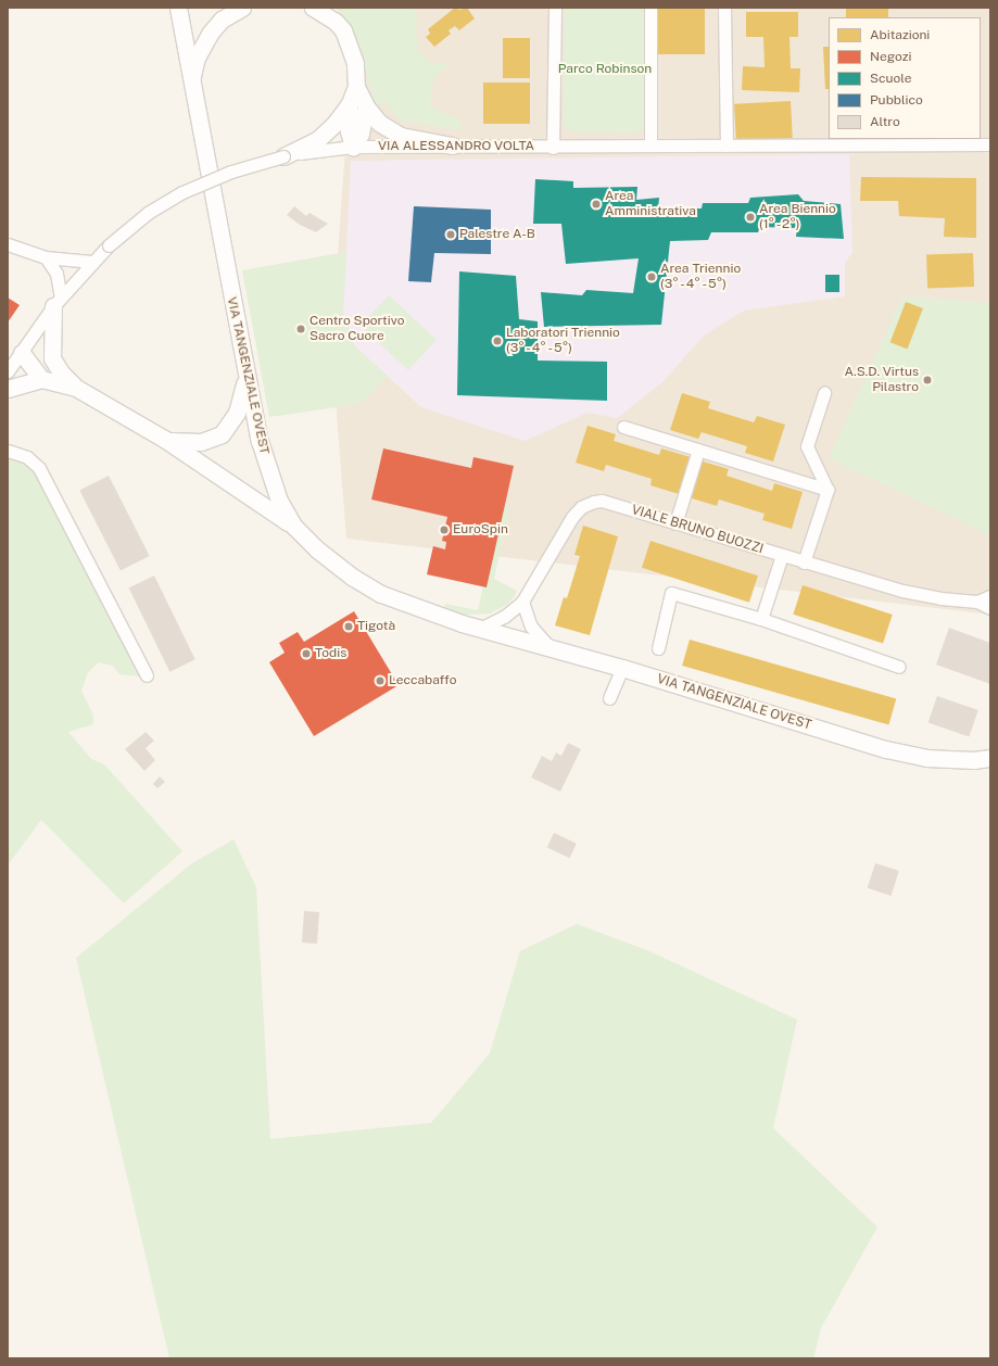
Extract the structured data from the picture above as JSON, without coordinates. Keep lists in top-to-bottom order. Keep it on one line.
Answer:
{"streets":{"main road":["VIA TANGENZIALE OVEST"],"street":["VIA ALESSANDRO VOLTA","VIALE BRUNO BUOZZI"]},"parks":["Parco Robinson"],"places":["Area Amministrativa","Area Biennio (1° - 2°)","Palestre A-B","Area Triennio (3° - 4° - 5°)","Centro Sportivo Sacro Cuore","Laboratori Triennio (3° - 4° - 5°)","A.S.D. Virtus Pilastro","EuroSpin","Tigotà","Todis","Leccabaffo"],"legend":["Abitazioni","Negozi","Scuole","Pubblico","Altro"]}
